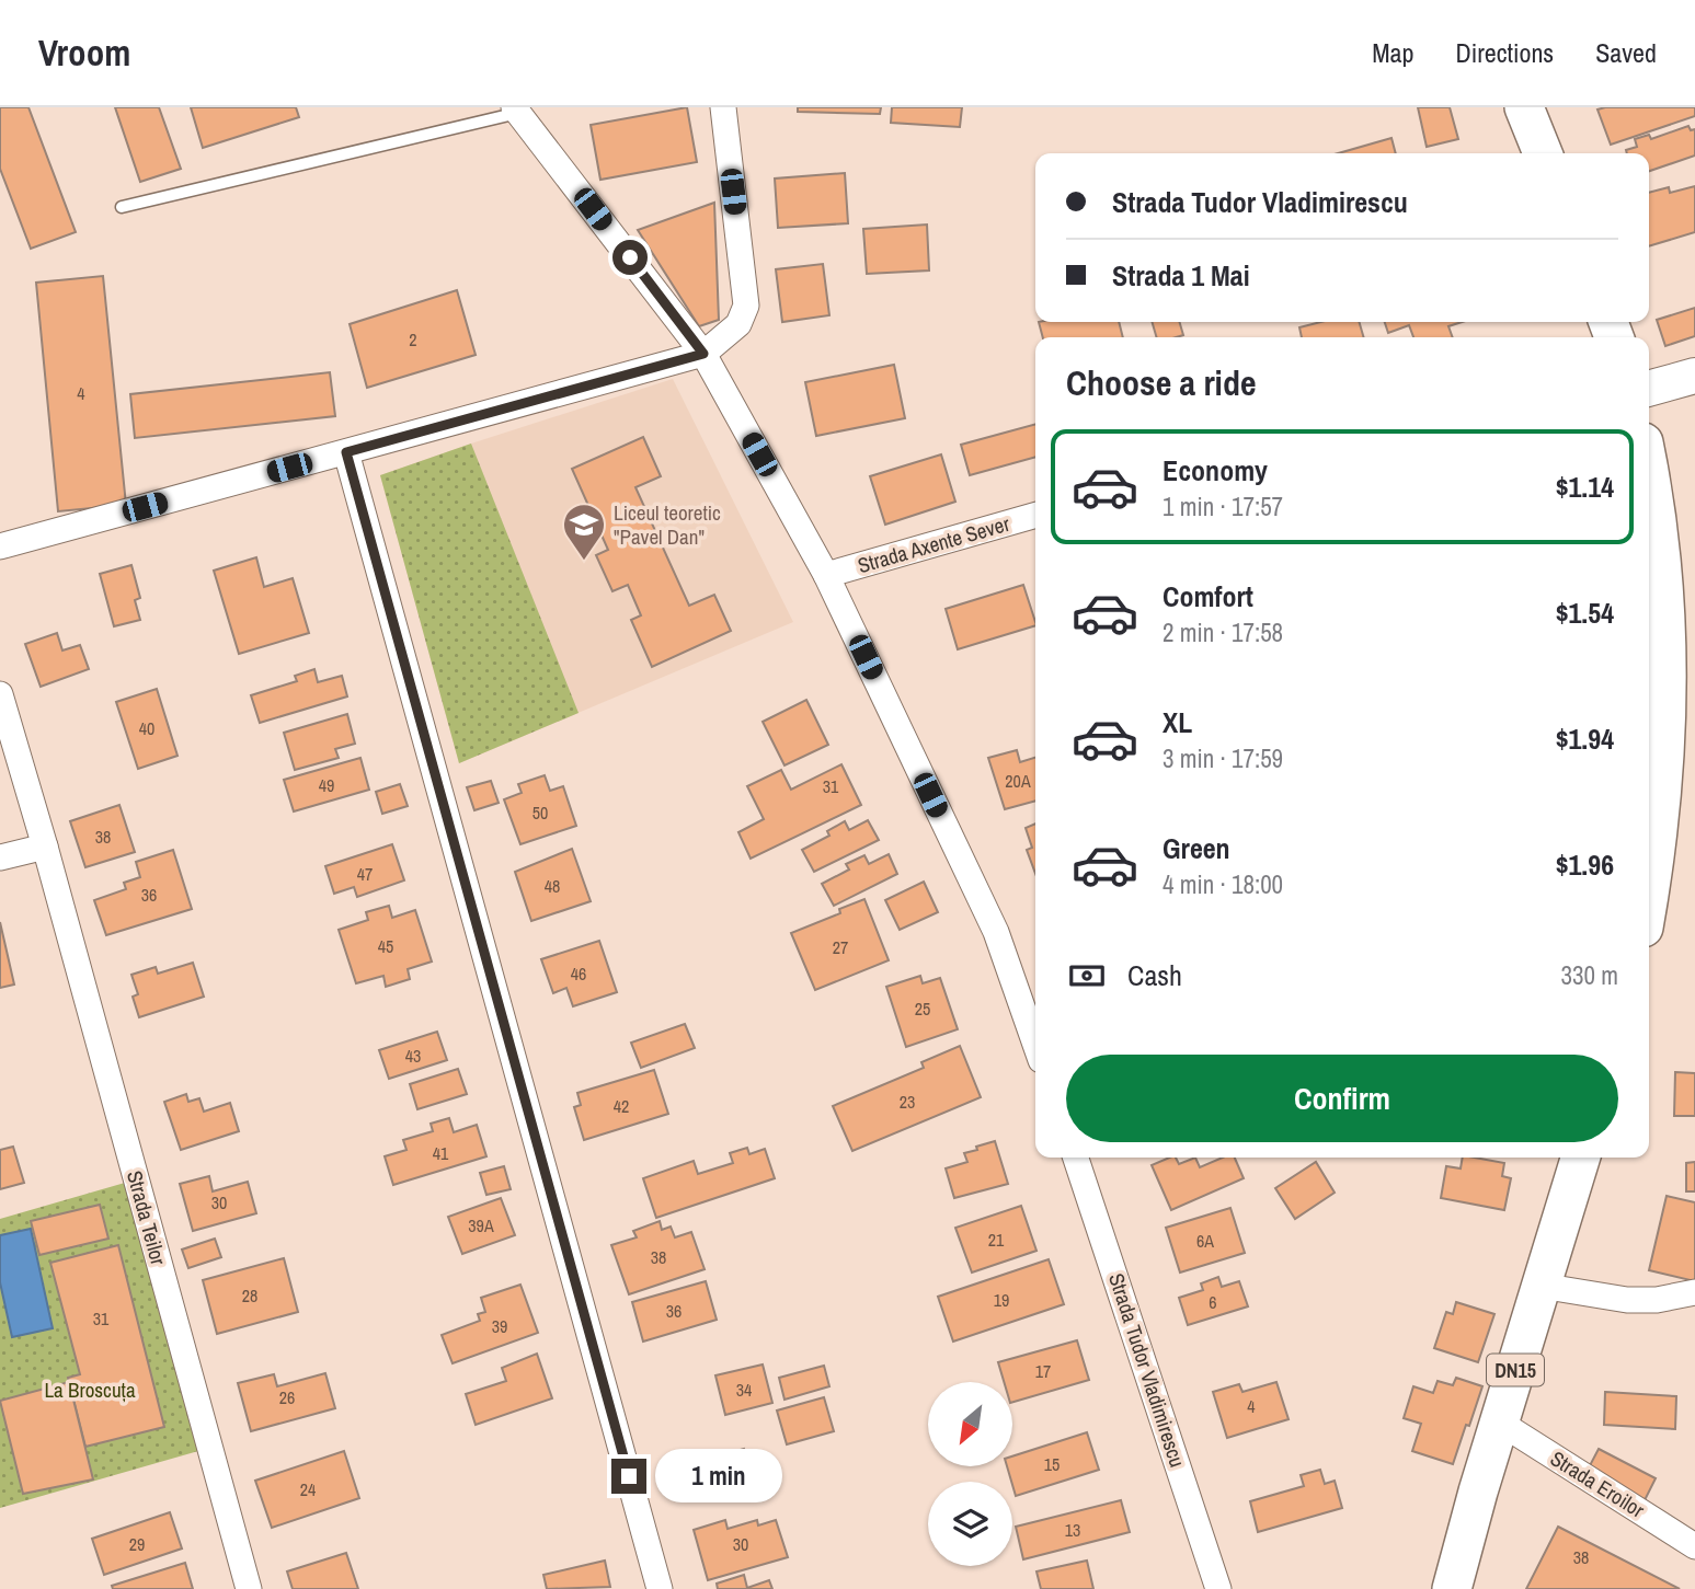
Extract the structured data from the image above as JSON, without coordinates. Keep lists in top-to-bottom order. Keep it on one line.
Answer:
{"streets":{"main road":["DN15"],"street":["Strada Axente Sever","Strada Teilor","Strada Tudor Vladimirescu","Strada Eroilor"]},"crossings":[["DN15","Strada Eroilor"]],"parks":["La Broscuța"],"places":{"school or university":["Liceul teoretic \"Pavel Dan\""]},"house_numbers":["2","4","40","20A","49","31","50","38","47","48","36","45","27","46","25","43","23","42","41","30","39A","21","6A","38","28","19","6","36","31","39","17","34","26","4","15","24","13","29","30","38"],"north":"bottom left","page":{"header":"Vroom","nav":["Map","Directions","Saved"],"banner":["Strada Tudor Vladimirescu","Strada 1 Mai"],"heading":"Choose a ride","list":[{"name":"Economy","note":"1 min · 17:57","value":"$1.14"},{"name":"Comfort","note":"2 min · 17:58","value":"$1.54"},{"name":"XL","note":"3 min · 17:59","value":"$1.94"},{"name":"Green","note":"4 min · 18:00","value":"$1.96"}],"pay":["Cash","330 m"],"buttons":"Confirm","bubble":"1 min"}}
